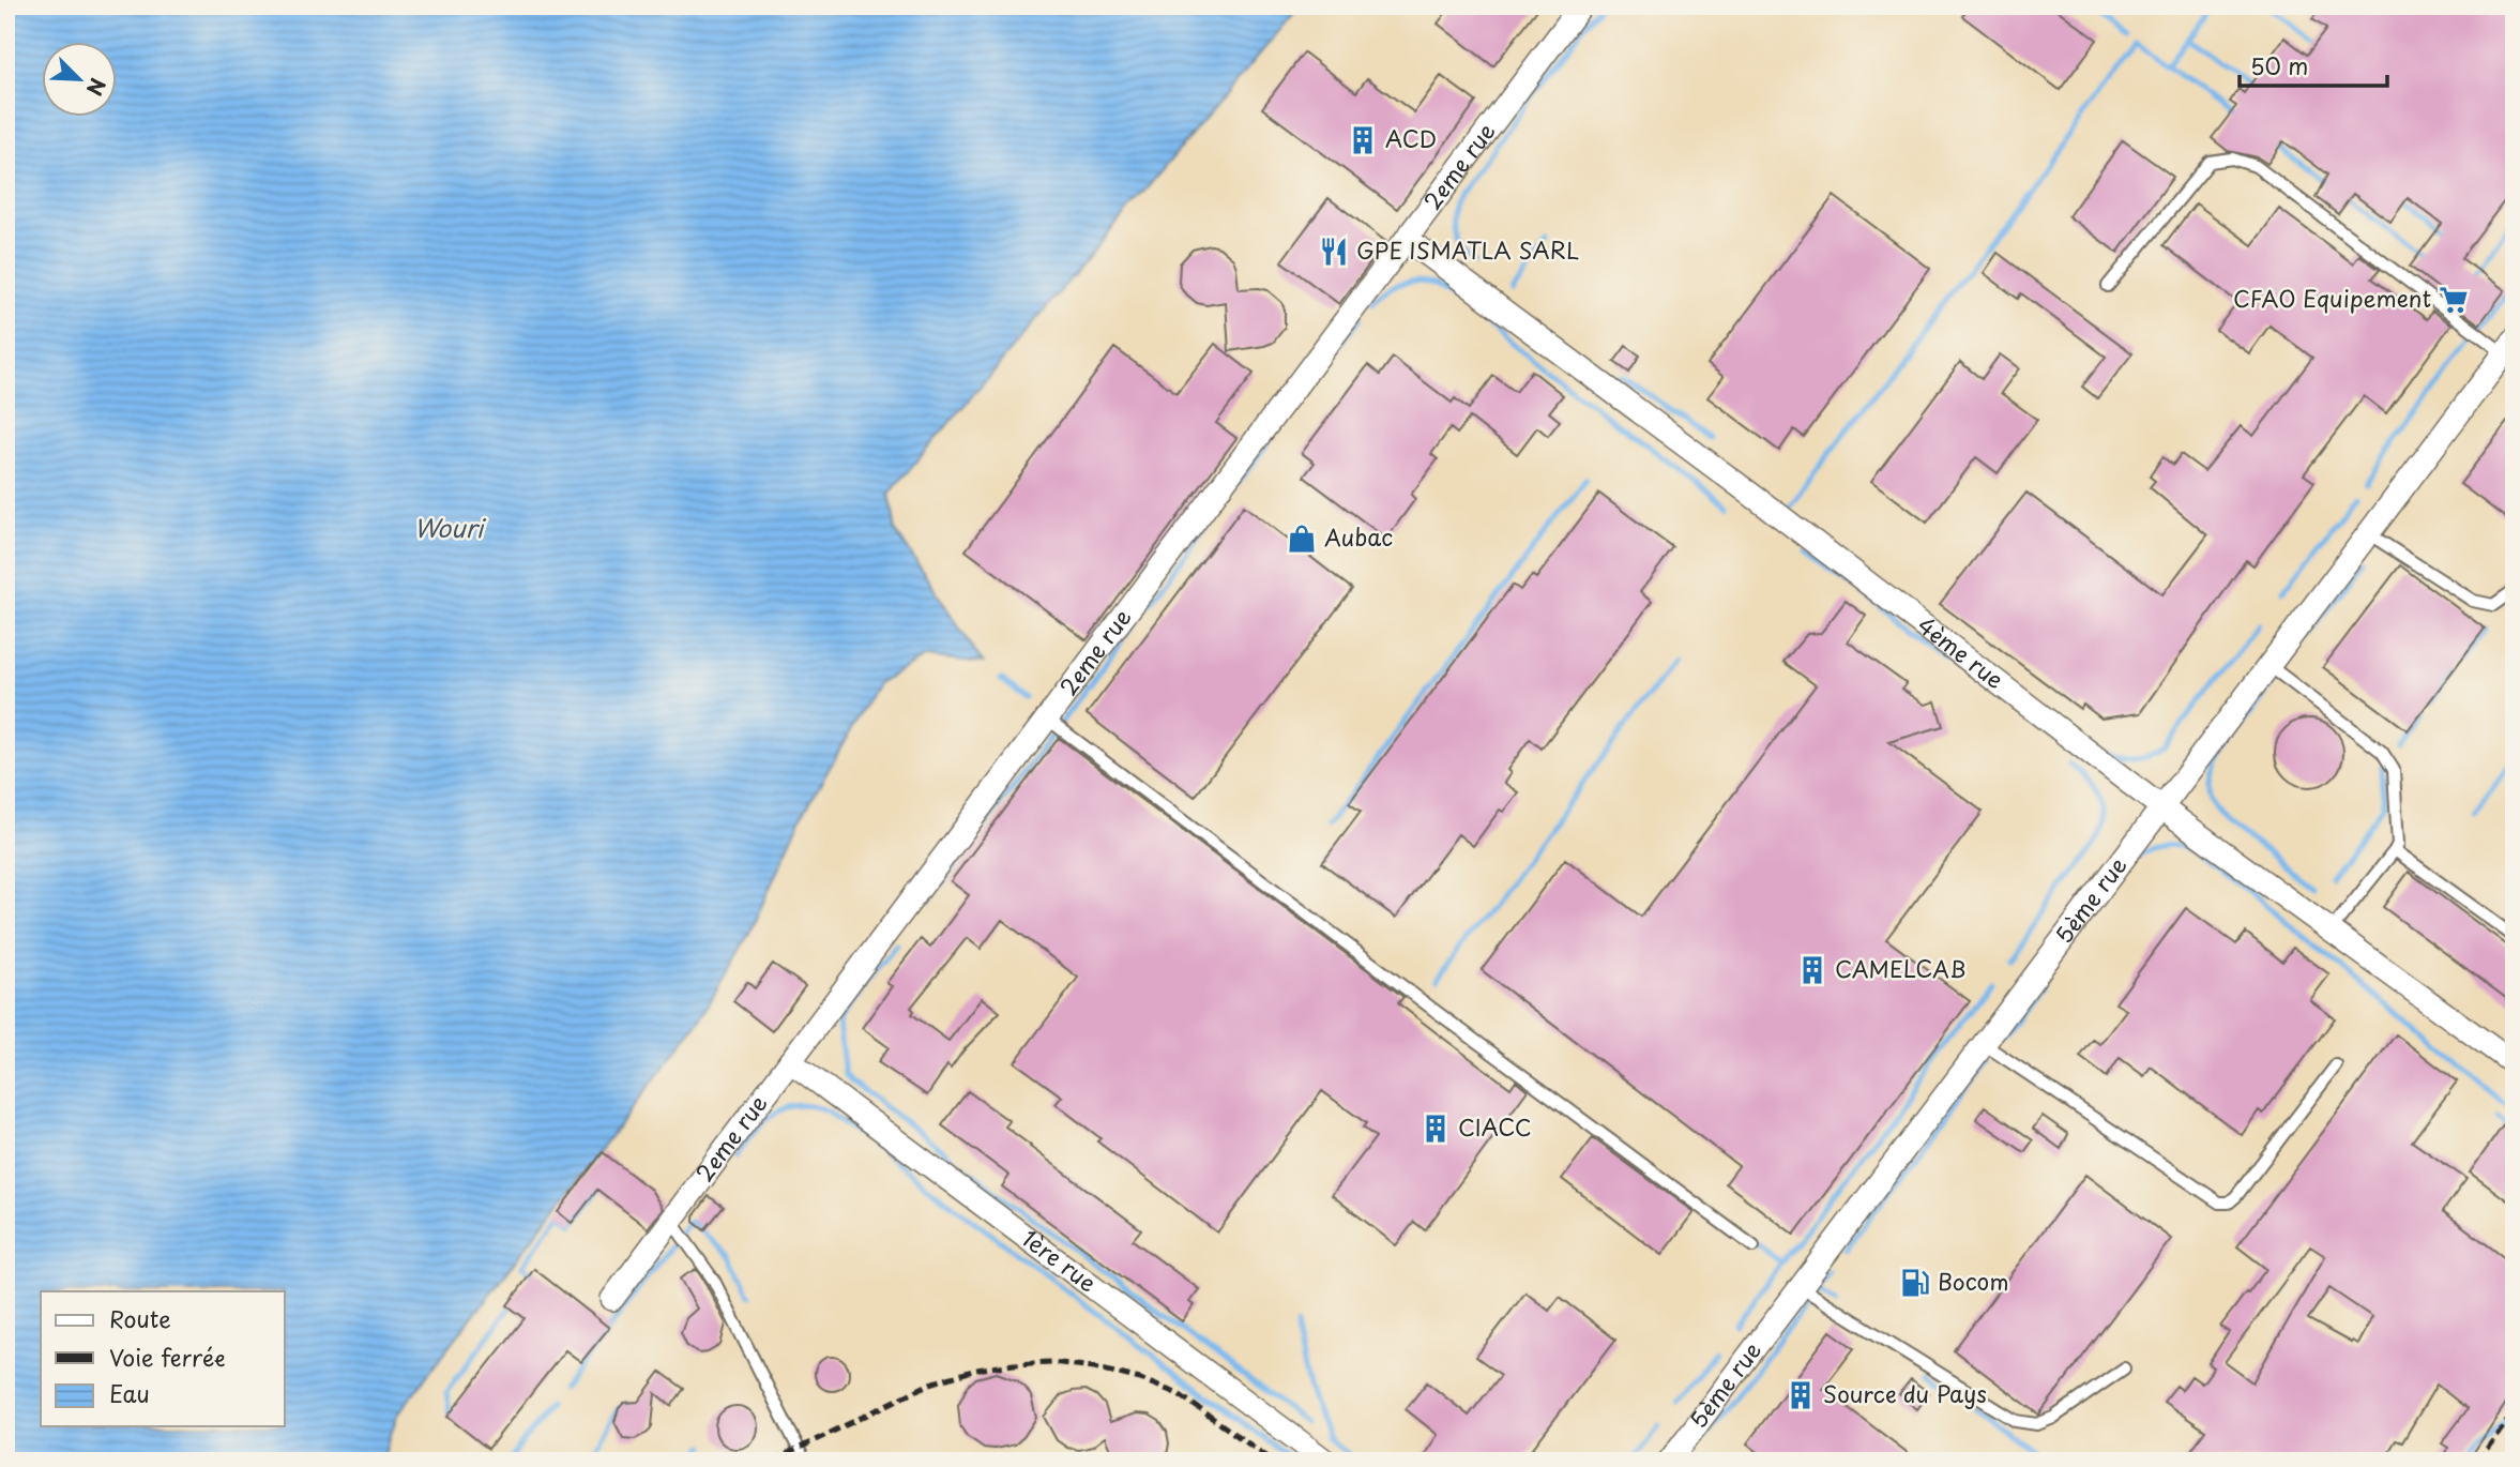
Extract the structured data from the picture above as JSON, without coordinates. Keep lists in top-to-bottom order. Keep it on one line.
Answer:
{"streets":{"street":["2eme rue","4ème rue","5ème rue","1ère rue"]},"crossings":[["2eme rue","4ème rue"],["2eme rue","1ère rue"],["4ème rue","5ème rue"]],"water":["Wouri"],"places":{"building":["ACD","CAMELCAB","CIACC","Source du Pays"],"restaurant":["GPE ISMATLA SARL"],"supermarket":["CFAO Equipement"],"shop":["Aubac"],"fuel station":["Bocom"]},"legend":["Route","Voie ferrée","Eau"],"scale_bar":"50 m","north":"bottom right"}
